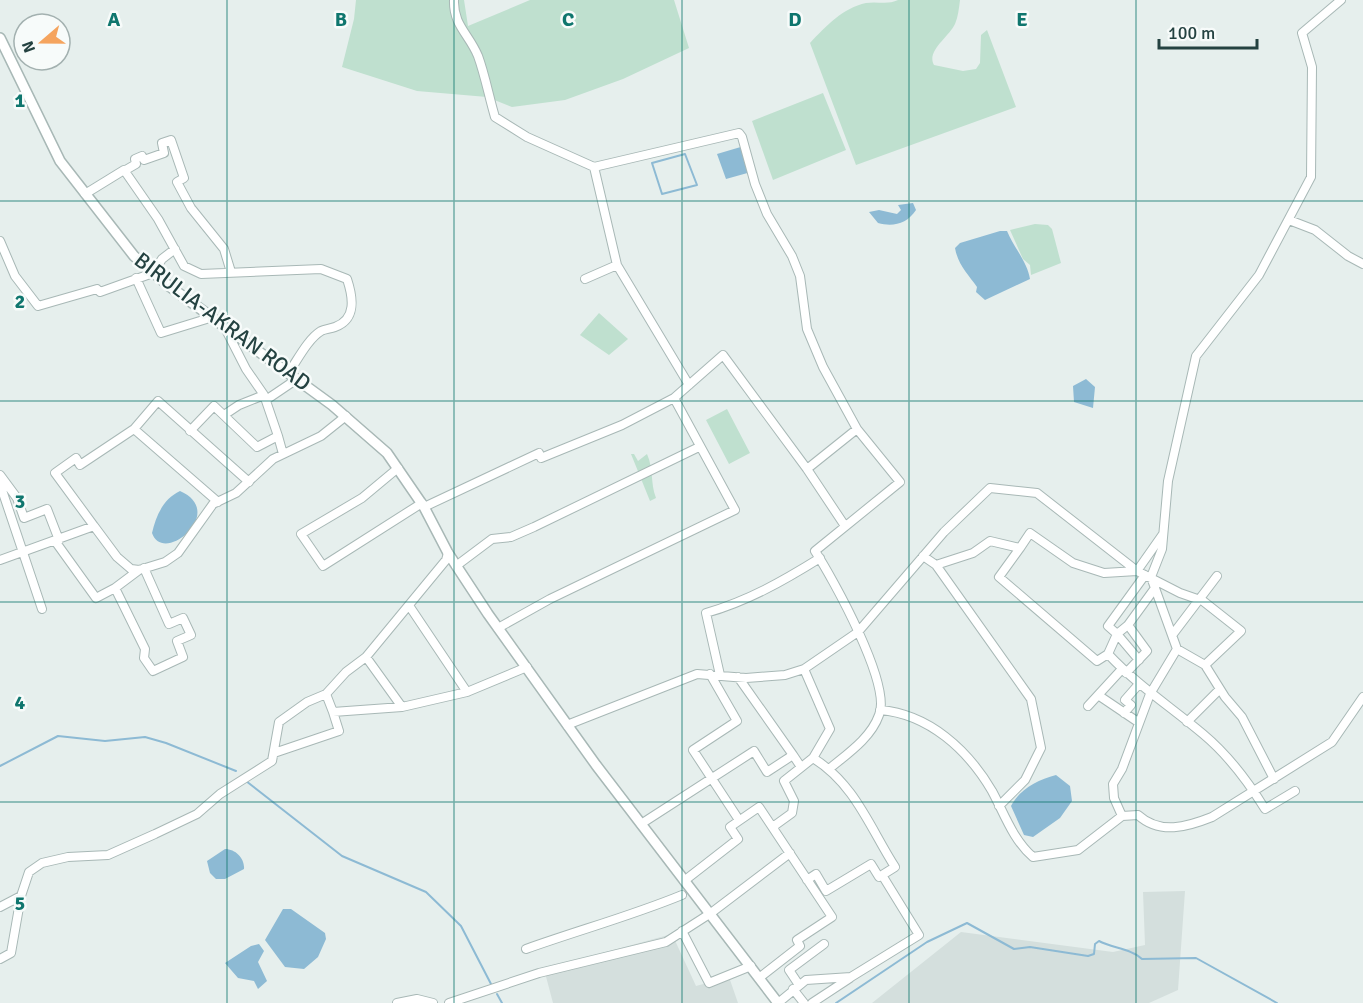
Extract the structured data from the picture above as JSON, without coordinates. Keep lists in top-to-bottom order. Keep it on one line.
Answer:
{"streets":{"street":["BIRULIA-AKRAN ROAD"]},"scale_bar":"100 m","north":"left","grid":{"columns":["A","B","C","D","E"],"rows":["1","2","3","4","5"]}}
